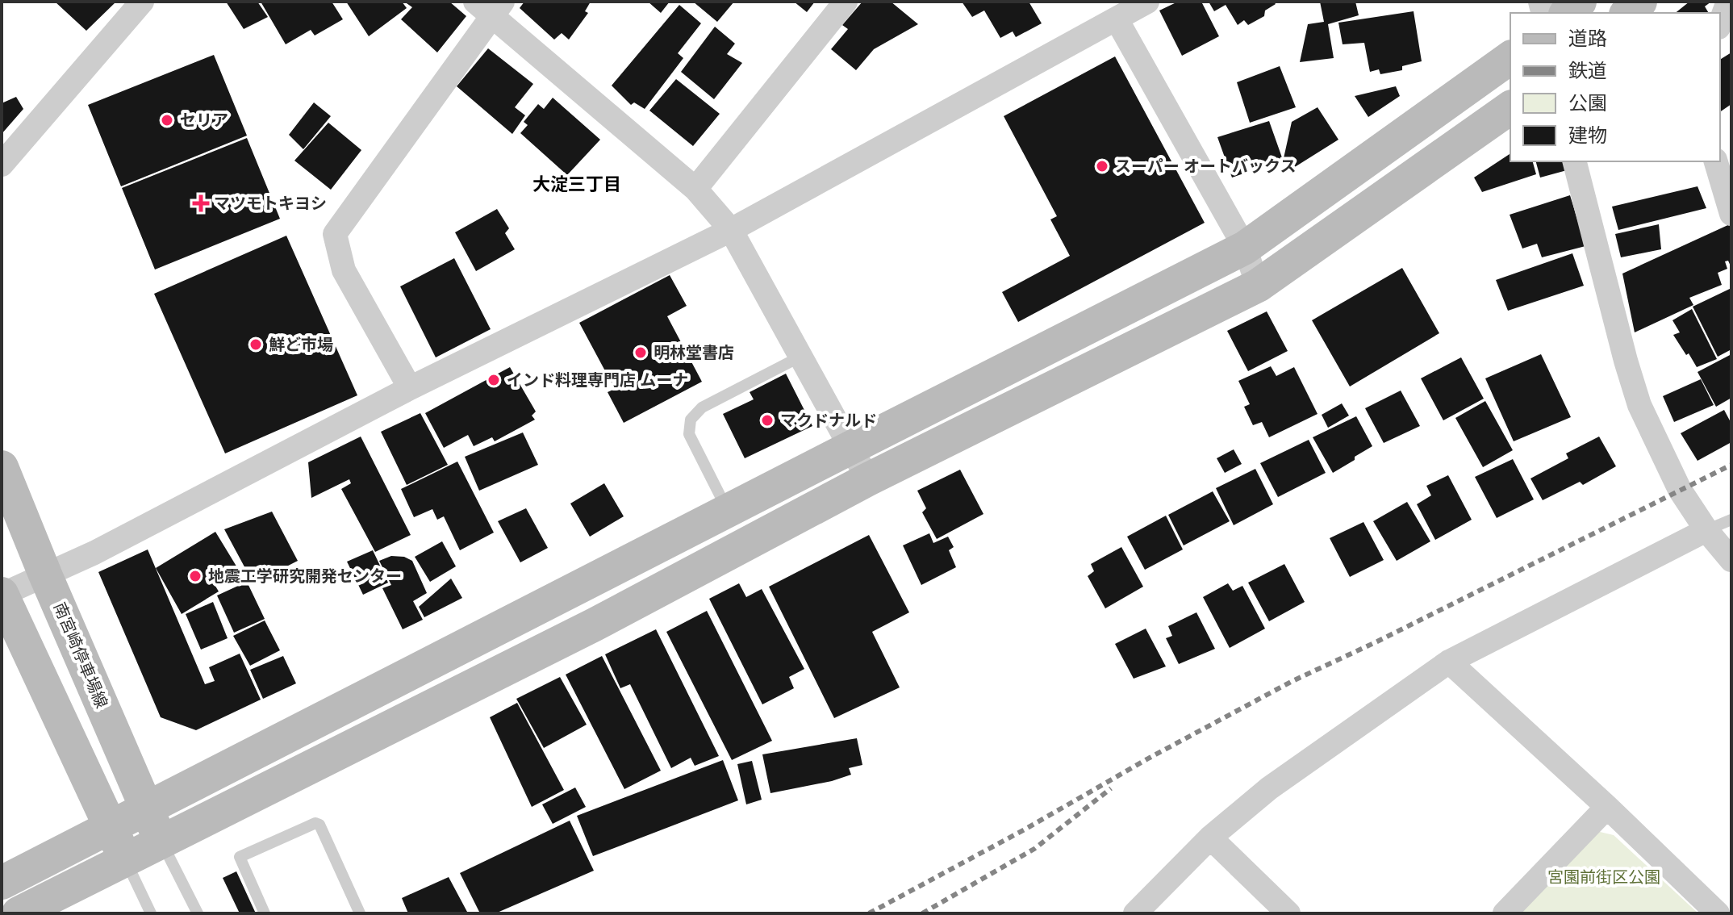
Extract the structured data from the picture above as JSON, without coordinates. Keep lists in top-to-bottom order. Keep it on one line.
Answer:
{"streets":{"street":["南宮崎停車場線"]},"districts":["大淀三丁目"],"parks":["宮園前街区公園"],"places":{"other":["セリア","スーパー オートバックス","鮮ど市場","明林堂書店","インド料理専門店 ムーナ","マクドナルド","地震工学研究開発センター"],"health":["マツモトキヨシ"]},"legend":["道路","鉄道","公園","建物"]}
